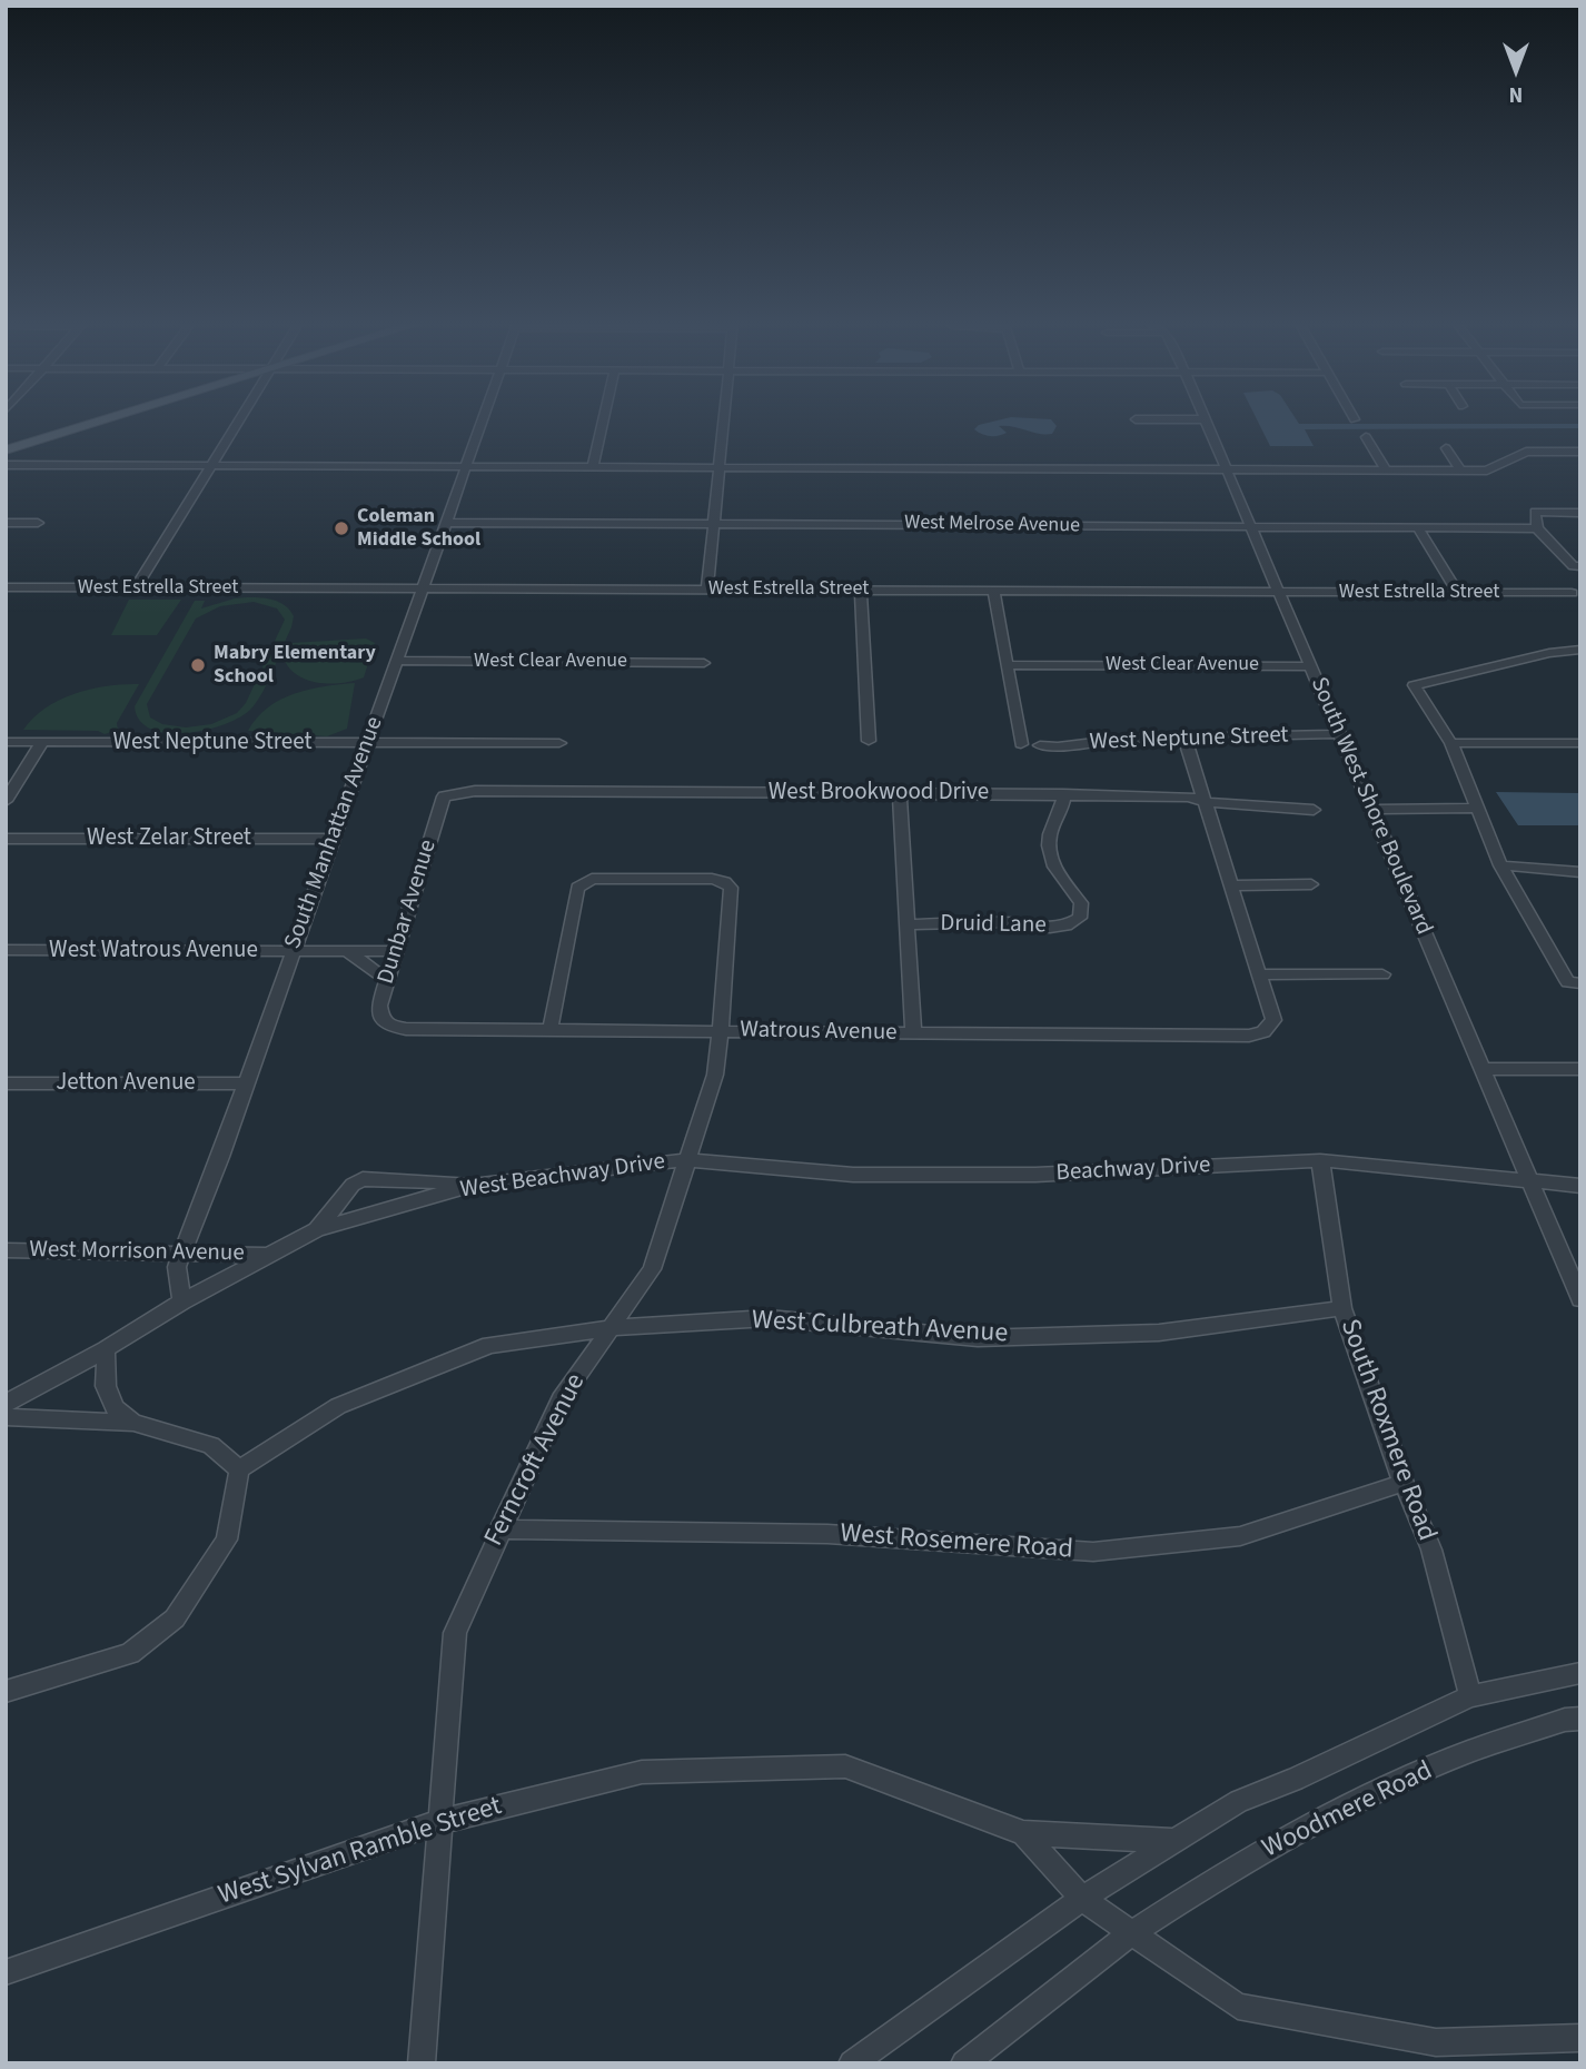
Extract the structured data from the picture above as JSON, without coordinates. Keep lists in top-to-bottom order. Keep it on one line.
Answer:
{"streets":{"street":["West Melrose Avenue","West Estrella Street","West Clear Avenue","West Neptune Street","West Brookwood Drive","South West Shore Boulevard","South Manhattan Avenue","West Zelar Street","Dunbar Avenue","Druid Lane","West Watrous Avenue","Watrous Avenue","Jetton Avenue","Beachway Drive","West Beachway Drive","West Morrison Avenue","West Culbreath Avenue","South Roxmere Road","Ferncroft Avenue","West Rosemere Road","Woodmere Road","West Sylvan Ramble Street"]},"crossings":[["West Melrose Avenue","South West Shore Boulevard"],["West Melrose Avenue","South Manhattan Avenue"],["West Estrella Street","South West Shore Boulevard"],["West Estrella Street","South Manhattan Avenue"],["West Clear Avenue","South West Shore Boulevard"],["West Clear Avenue","South Manhattan Avenue"],["West Neptune Street","South West Shore Boulevard"],["West Neptune Street","South Manhattan Avenue"],["West Brookwood Drive","Dunbar Avenue"],["West Brookwood Drive","Druid Lane"],["South West Shore Boulevard","Beachway Drive"],["South Manhattan Avenue","West Zelar Street"],["South Manhattan Avenue","West Watrous Avenue"],["South Manhattan Avenue","Jetton Avenue"],["South Manhattan Avenue","West Morrison Avenue"],["Dunbar Avenue","West Watrous Avenue"],["Dunbar Avenue","Watrous Avenue"],["Watrous Avenue","Ferncroft Avenue"],["Beachway Drive","West Beachway Drive"],["Beachway Drive","South Roxmere Road"],["Beachway Drive","Ferncroft Avenue"],["West Beachway Drive","West Morrison Avenue"],["West Beachway Drive","Ferncroft Avenue"],["West Culbreath Avenue","South Roxmere Road"],["West Culbreath Avenue","Ferncroft Avenue"],["South Roxmere Road","West Rosemere Road"],["South Roxmere Road","Woodmere Road"],["Ferncroft Avenue","West Rosemere Road"],["Ferncroft Avenue","West Sylvan Ramble Street"],["Woodmere Road","West Sylvan Ramble Street"]],"places":["Coleman Middle School","Mabry Elementary School"],"north":"bottom"}
